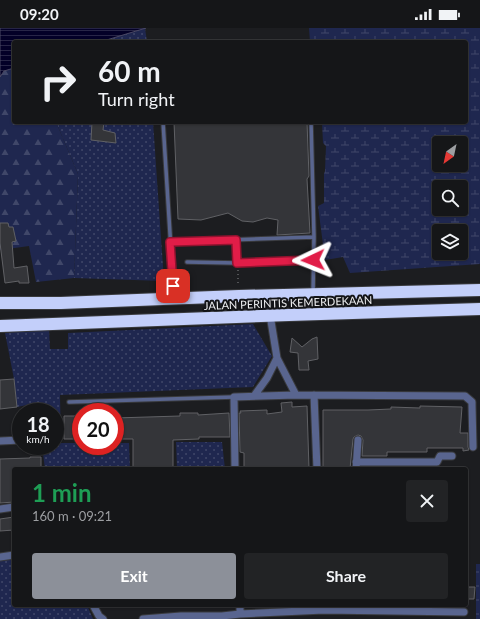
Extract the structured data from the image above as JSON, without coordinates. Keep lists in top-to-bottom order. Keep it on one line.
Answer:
{"streets":{"highway":["JALAN PERINTIS KEMERDEKAAN"]},"north":"bottom left","page":{"status":"09:20","turn":["60 m","Turn right"],"speed":"18 km/h","limit":"20","heading":["1 min","160 m · 09:21"],"buttons":["Exit","Share"]}}
